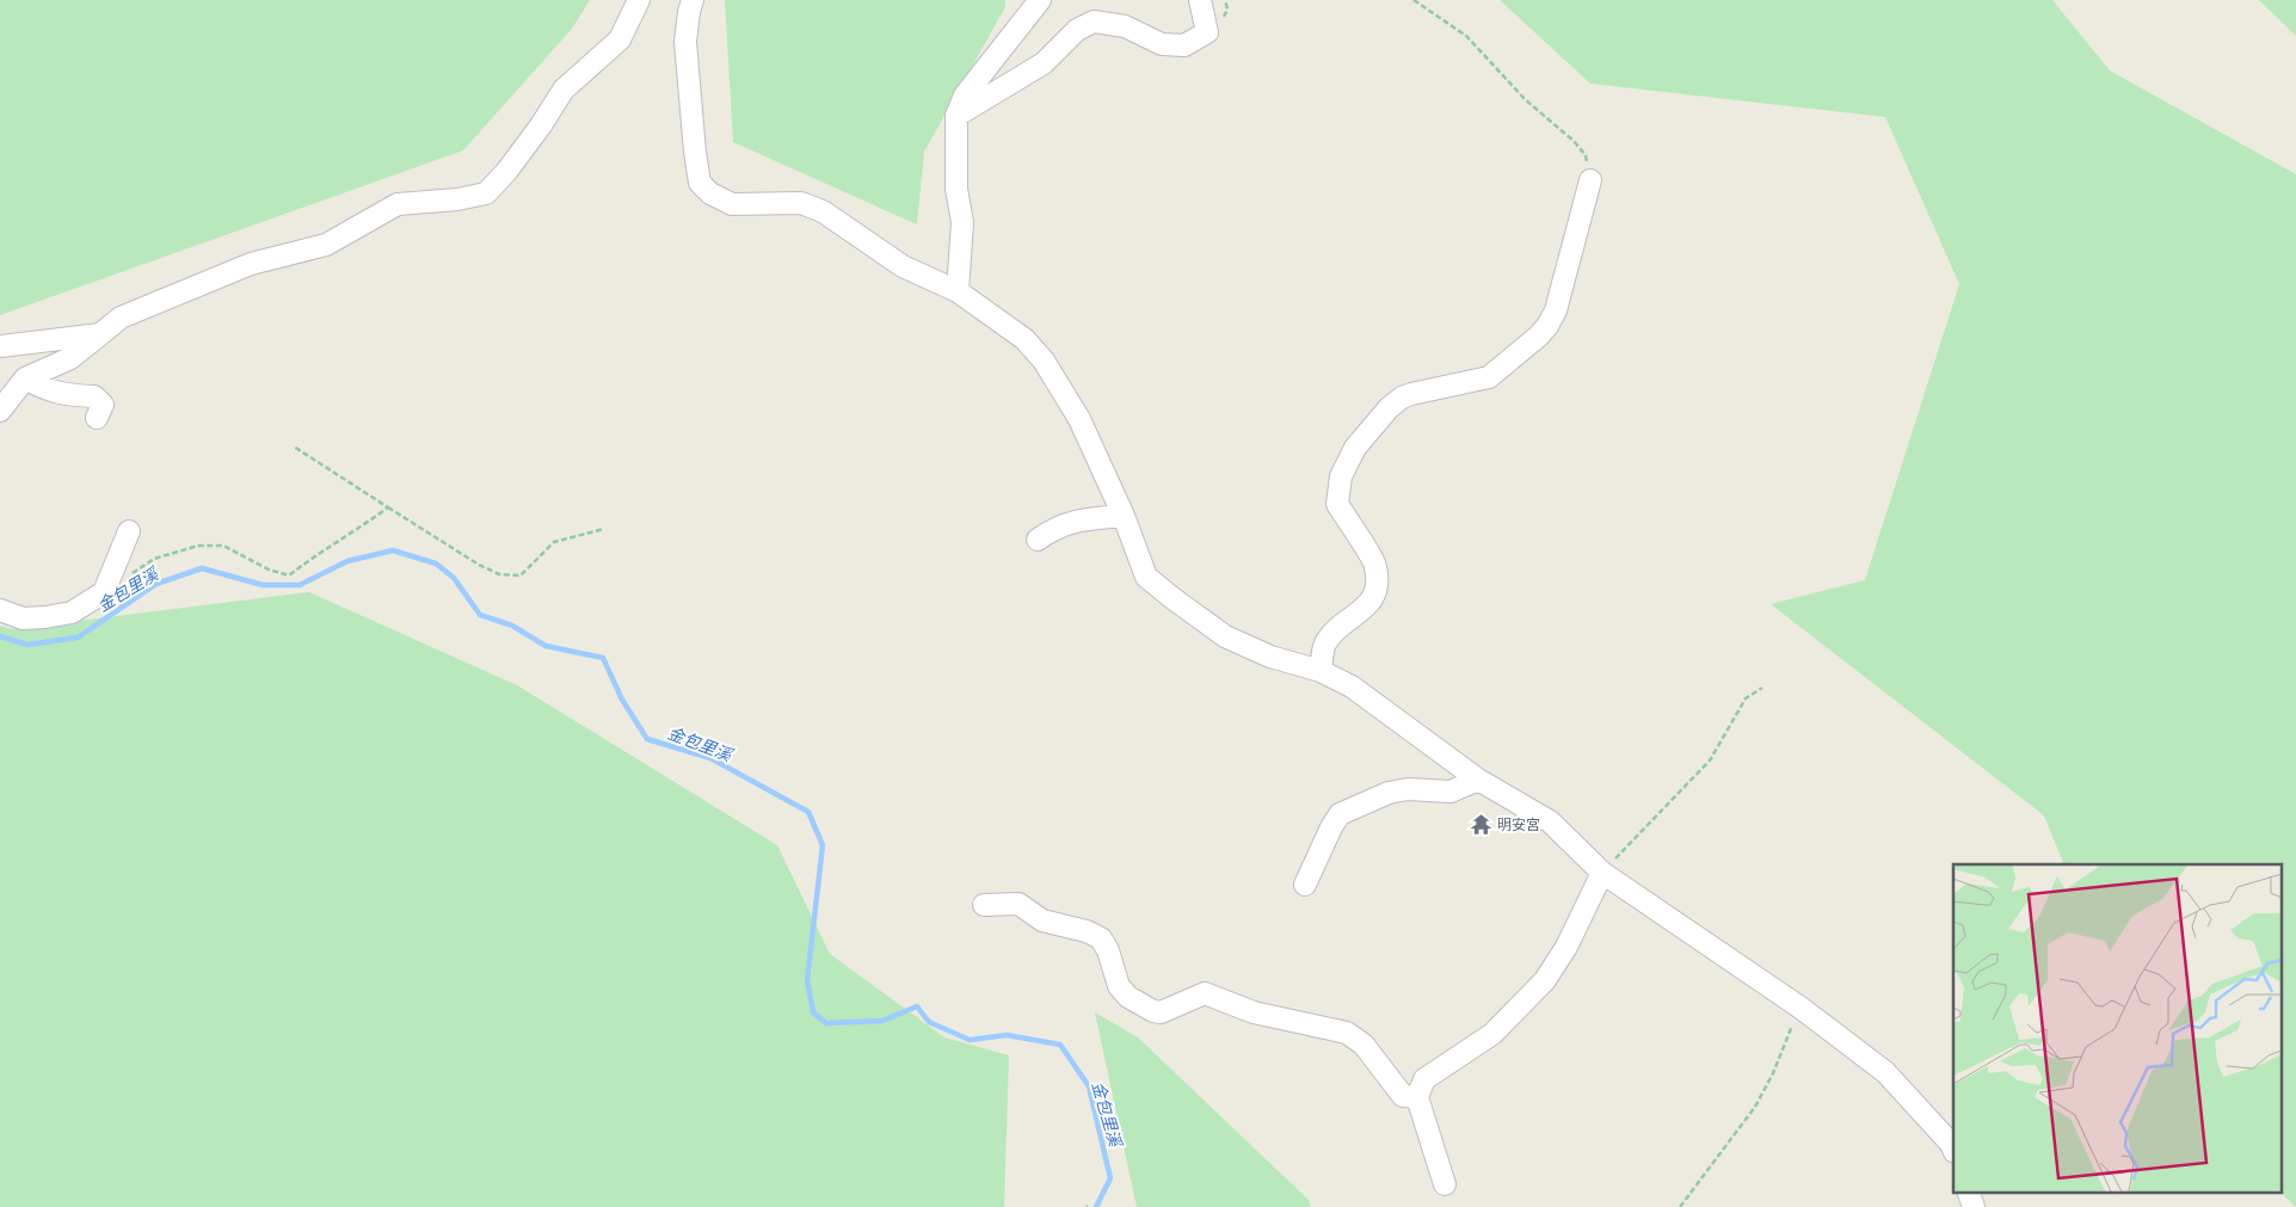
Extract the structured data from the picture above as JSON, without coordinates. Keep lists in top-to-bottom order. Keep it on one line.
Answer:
{"water":["金包里溪"],"places":{"temple":["明安宮"]}}
